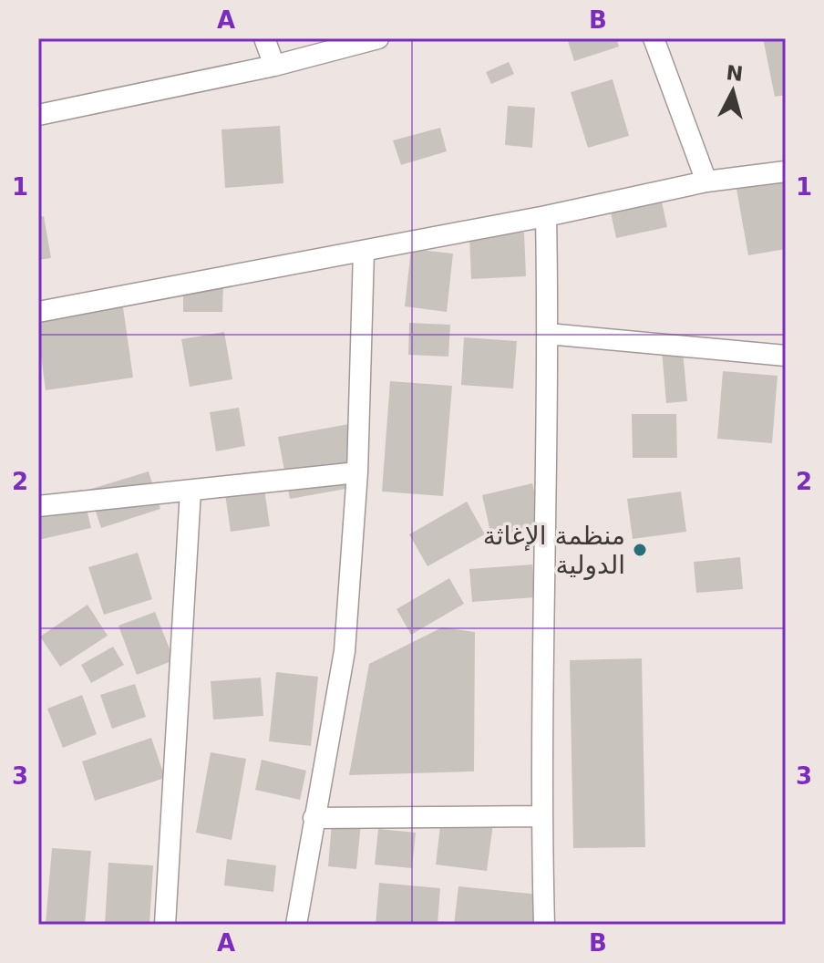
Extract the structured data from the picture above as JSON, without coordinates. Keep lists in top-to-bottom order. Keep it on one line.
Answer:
{"places":["منظمة الإغاثة الدولية"],"north":"top","grid":{"columns":["A","B"],"rows":["1","2","3"]}}
